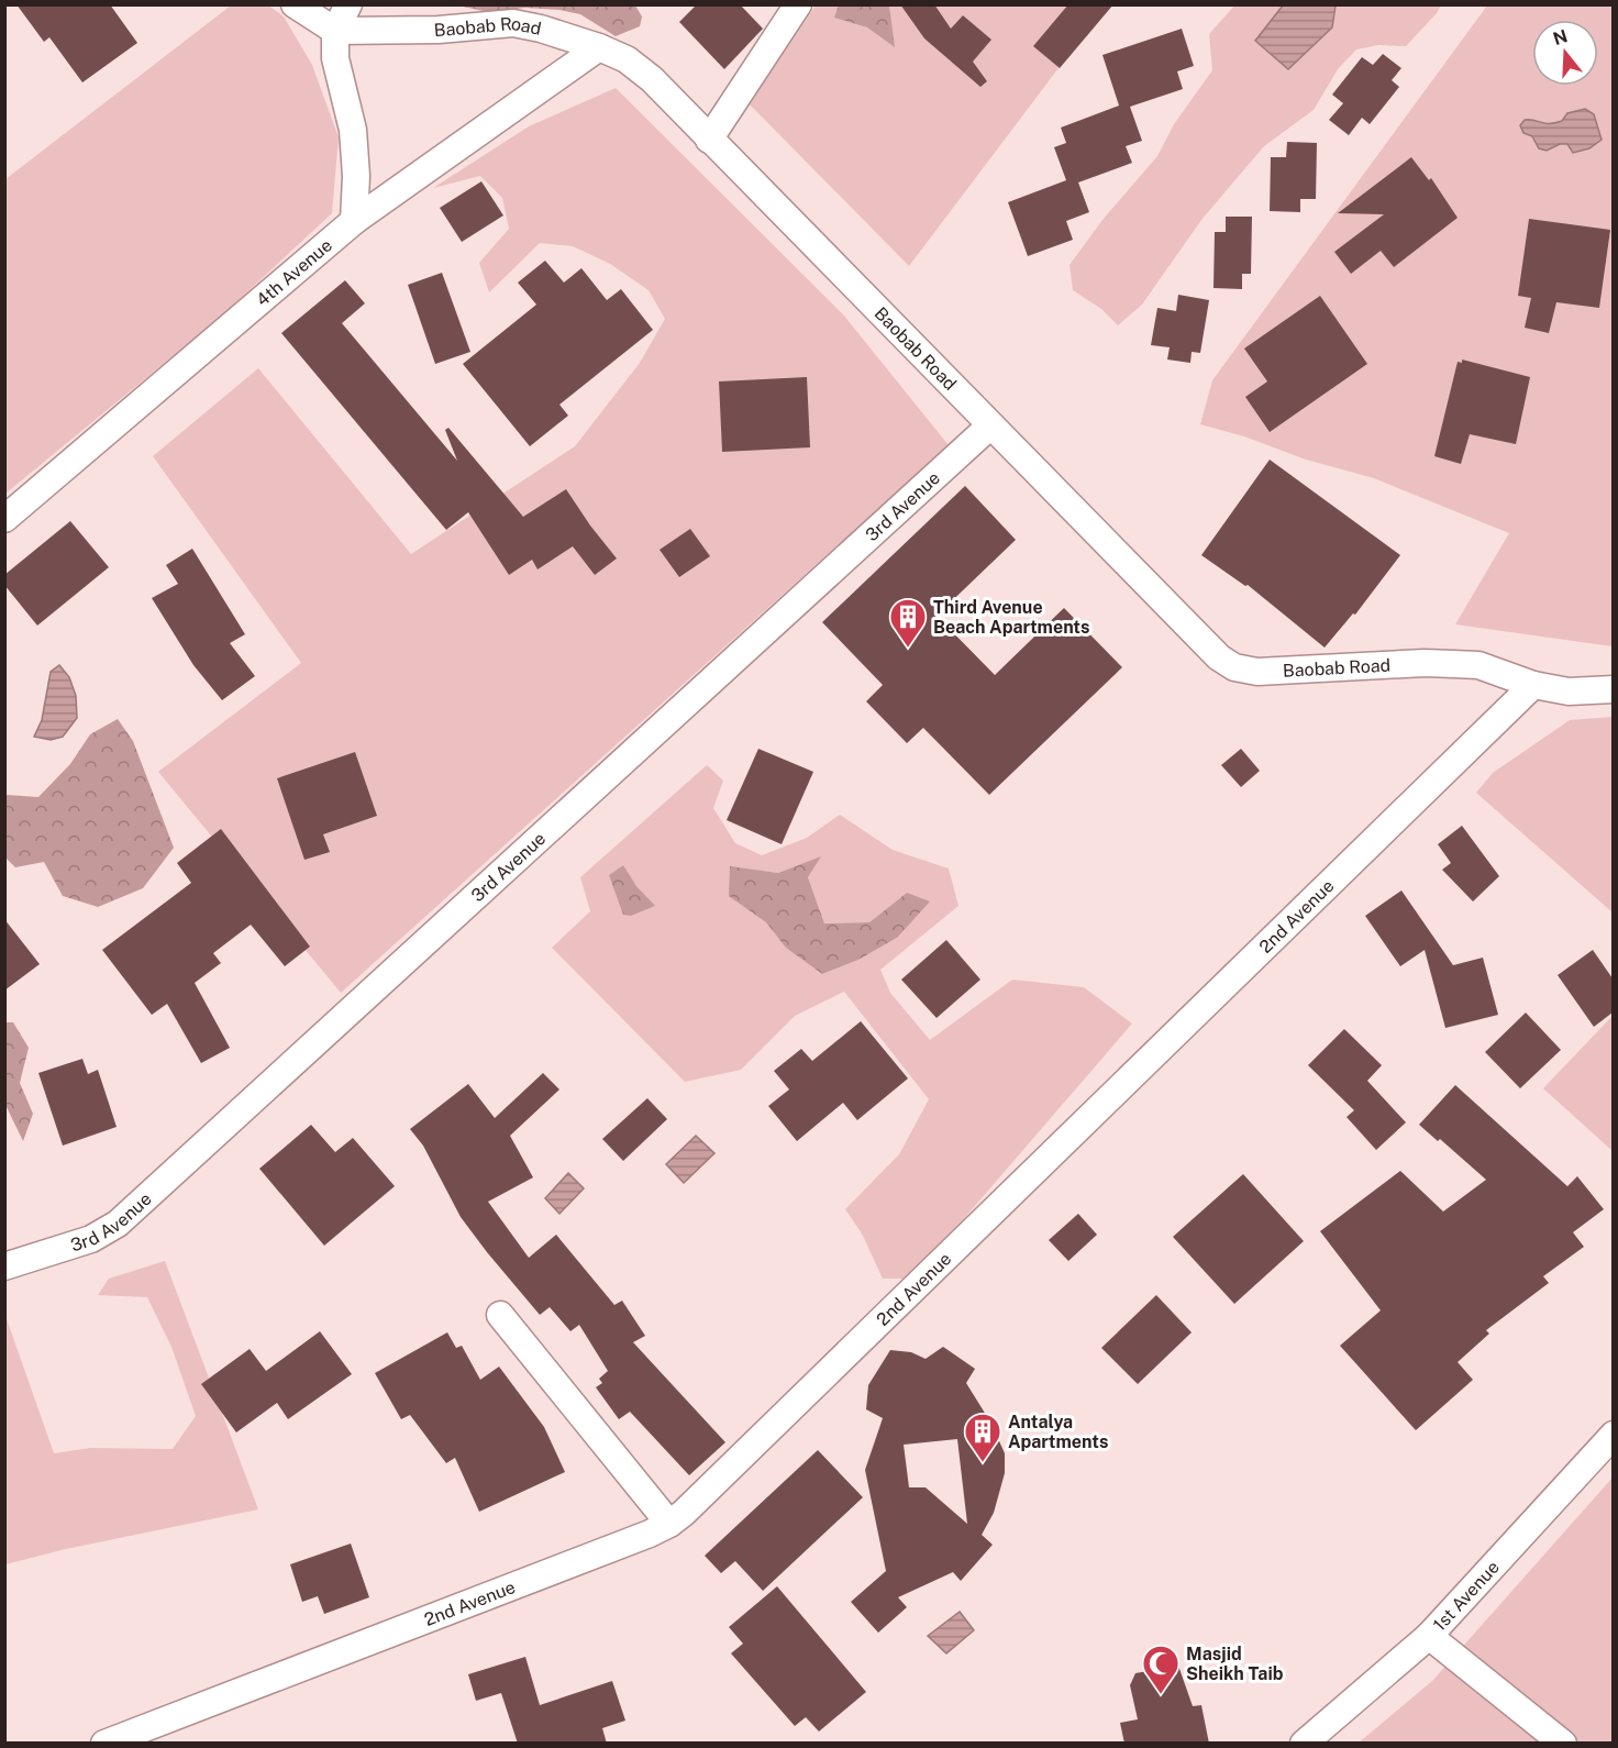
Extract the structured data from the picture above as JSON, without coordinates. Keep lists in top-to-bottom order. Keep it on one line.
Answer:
{"streets":{"street":["Baobab Road","4th Avenue","3rd Avenue","2nd Avenue","1st Avenue"]},"crossings":[["Baobab Road","4th Avenue"],["Baobab Road","3rd Avenue"],["Baobab Road","2nd Avenue"]],"places":{"building":["Third Avenue Beach Apartments","Antalya Apartments"],"mosque":["Masjid Sheikh Taib"]},"north":"top"}
